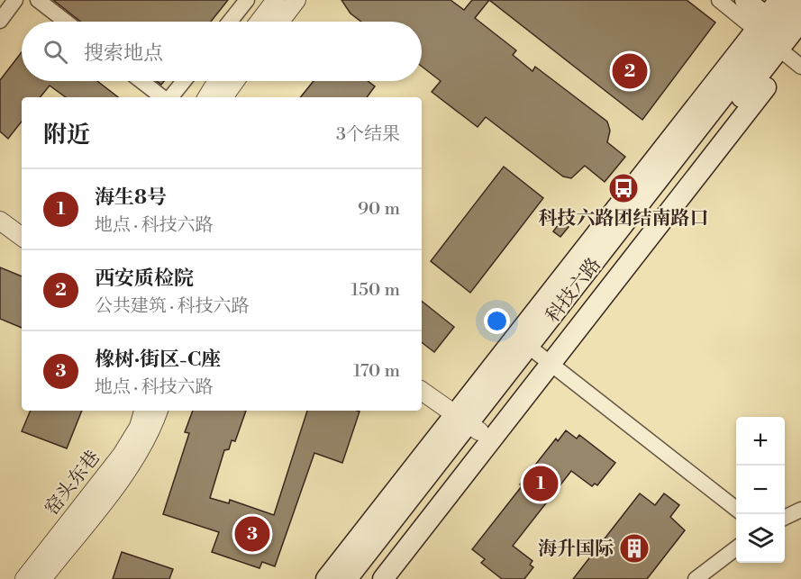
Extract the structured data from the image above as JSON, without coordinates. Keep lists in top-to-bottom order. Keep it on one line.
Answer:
{"streets":{"main road":["科技六路"],"street":["窑头东巷"]},"places":{"bus stop":["科技六路团结南路口"],"building":["海升国际"]},"page":{"search":"搜索地点","pins":["2","1","3"],"heading":["附近","3个结果"],"list":[{"mark":"1","name":"海生8号","note":"地点 · 科技六路","value":"90 m"},{"mark":"2","name":"西安质检院","note":"公共建筑 · 科技六路","value":"150 m"},{"mark":"3","name":"橡树·街区-C座","note":"地点 · 科技六路","value":"170 m"}],"map_buttons":["+","−"]}}
